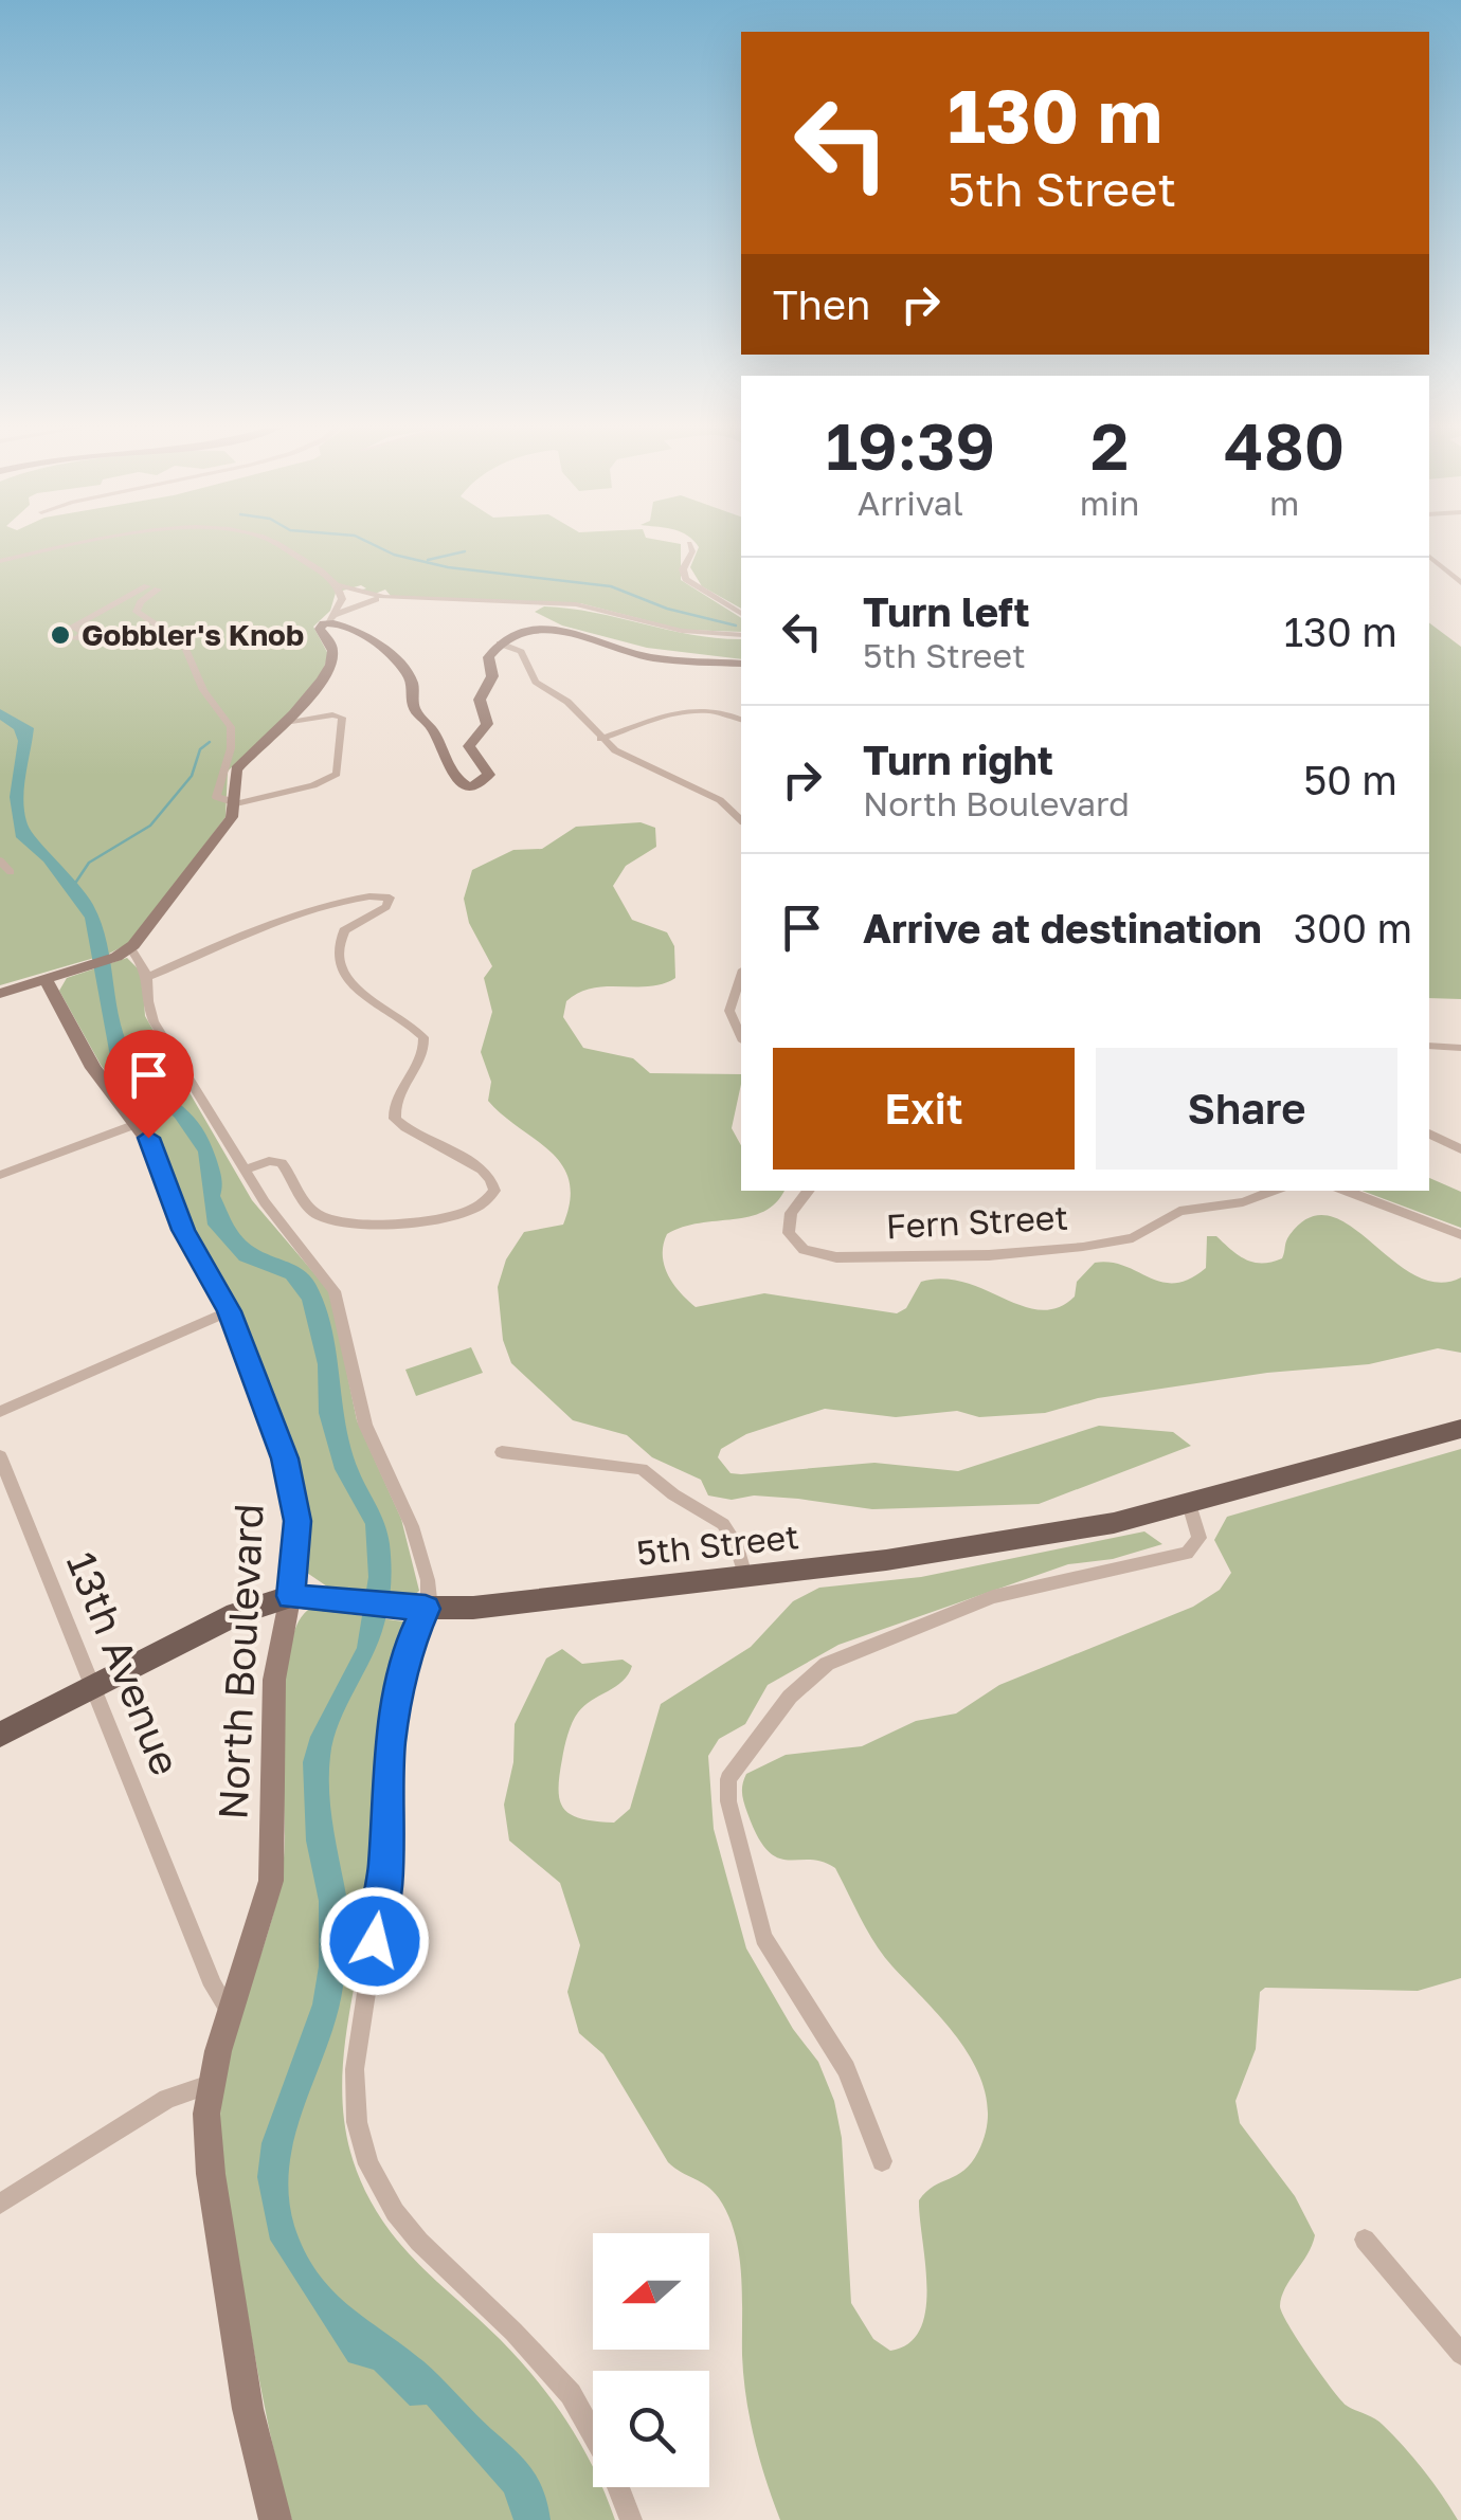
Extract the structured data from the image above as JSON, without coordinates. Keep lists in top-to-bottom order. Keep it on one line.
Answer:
{"streets":{"main road":["5th Street"],"street":["Fern Street","North Boulevard","13th Avenue"]},"crossings":[["5th Street","North Boulevard"],["5th Street","13th Avenue"],["North Boulevard","13th Avenue"]],"places":["Gobbler's Knob"],"north":"left","page":{"turn":["130 m","5th Street"],"then":"Then","eta":["19:39","Arrival","2","min","480","m"],"list":[{"name":"Turn left","note":"5th Street","value":"130 m"},{"name":"Turn right","note":"North Boulevard","value":"50 m"},{"name":"Arrive at destination","value":"300 m"}],"buttons":["Exit","Share"]}}
